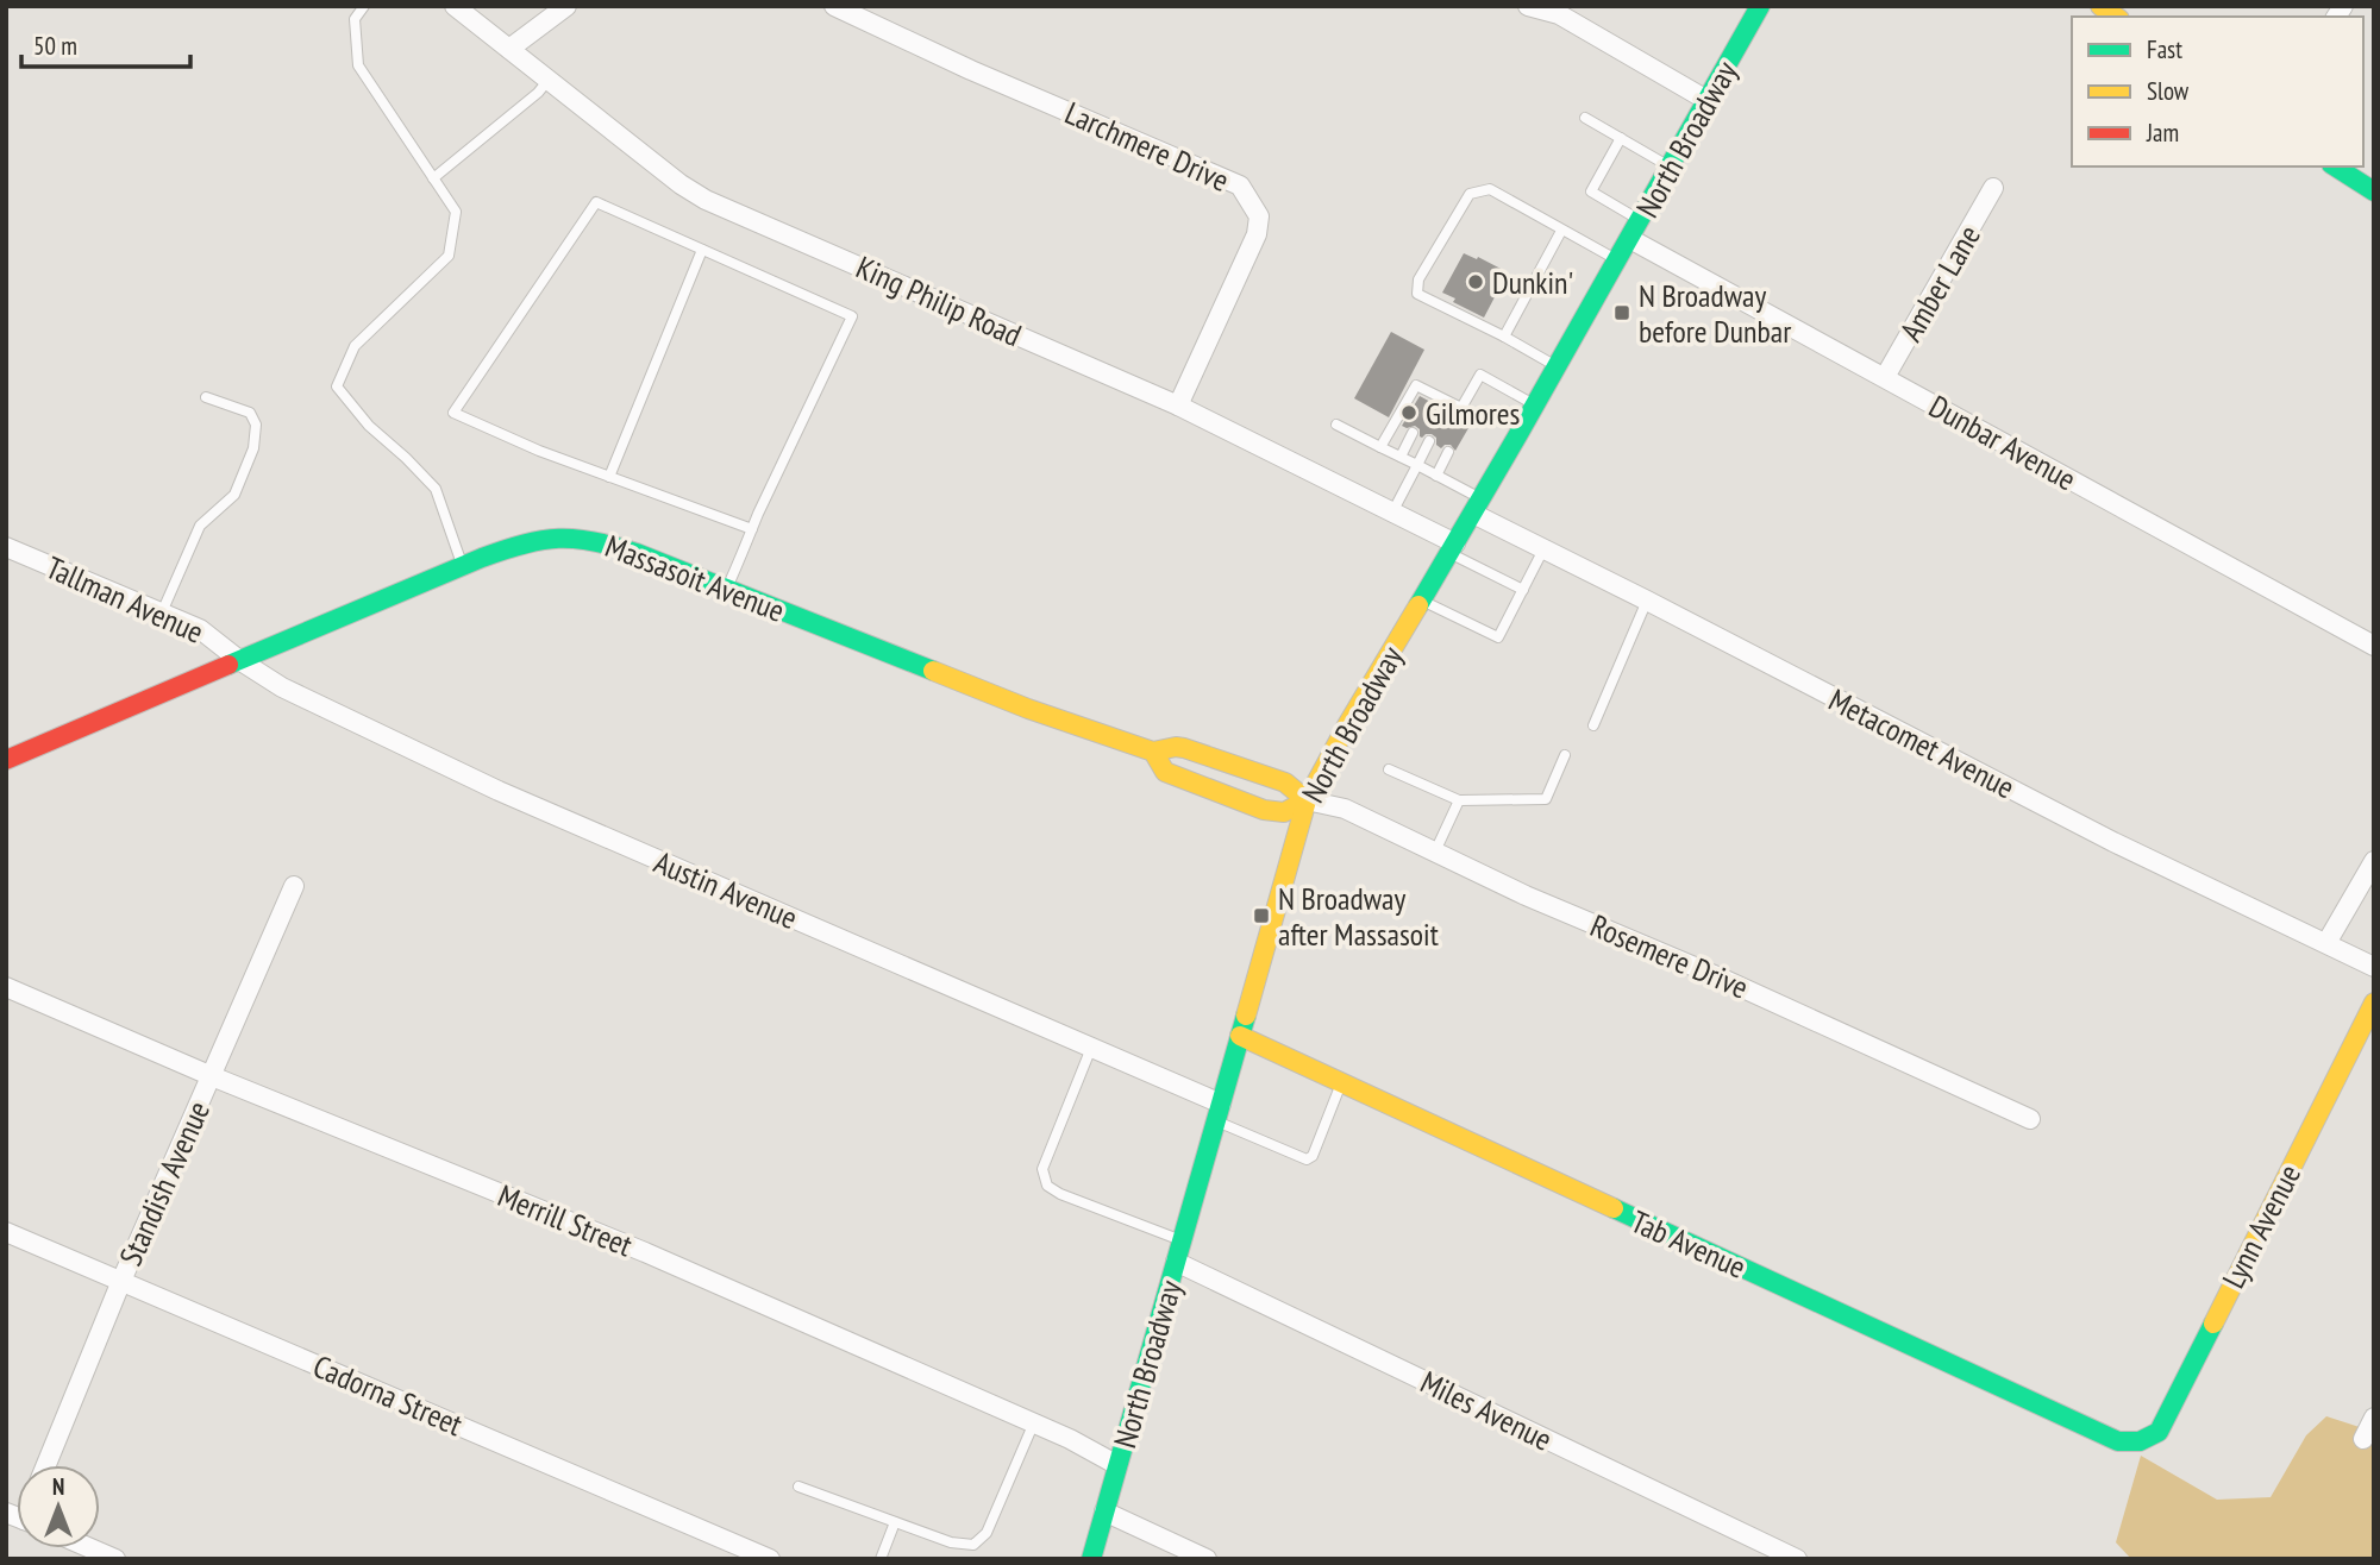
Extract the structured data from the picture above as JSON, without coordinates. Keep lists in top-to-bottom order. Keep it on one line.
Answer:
{"streets":{"main road":["North Broadway","Massasoit Avenue","Lynn Avenue","Tab Avenue"],"street":["Larchmere Drive","Amber Lane","King Philip Road","Dunbar Avenue","Tallman Avenue","Metacomet Avenue","Austin Avenue","Rosemere Drive","Standish Avenue","Merrill Street","Cadorna Street","Miles Avenue"]},"crossings":[["North Broadway","King Philip Road"],["North Broadway","Dunbar Avenue"],["North Broadway","Massasoit Avenue"],["North Broadway","Metacomet Avenue"],["North Broadway","Austin Avenue"],["North Broadway","Rosemere Drive"],["North Broadway","Merrill Street"],["North Broadway","Tab Avenue"],["North Broadway","Miles Avenue"],["Larchmere Drive","King Philip Road"],["Amber Lane","Dunbar Avenue"],["Massasoit Avenue","Tallman Avenue"],["Massasoit Avenue","Austin Avenue"],["Massasoit Avenue","Rosemere Drive"],["Tallman Avenue","Austin Avenue"],["Standish Avenue","Merrill Street"],["Standish Avenue","Cadorna Street"],["Lynn Avenue","Tab Avenue"]],"places":{"other":["Dunkin'","Gilmores"],"transit":["N Broadway before Dunbar","N Broadway after Massasoit"]},"legend":["Fast","Slow","Jam"],"scale_bar":"50 m","north":"top"}
